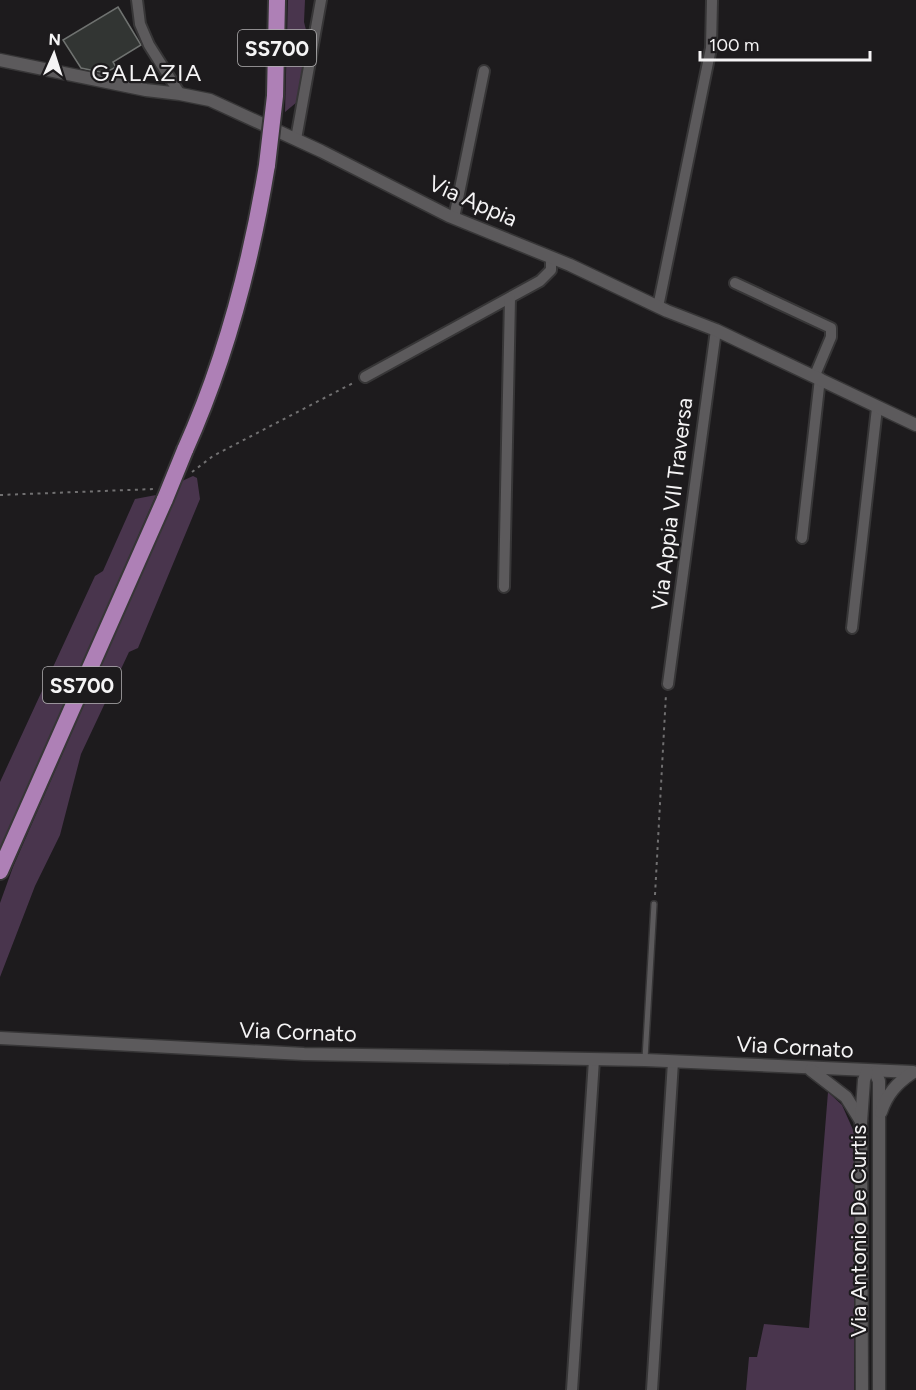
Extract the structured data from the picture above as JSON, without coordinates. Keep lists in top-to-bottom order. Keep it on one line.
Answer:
{"streets":{"highway":["SS700"],"street":["Via Appia","Via Appia VII Traversa","Via Cornato","Via Antonio De Curtis"]},"crossings":[["Via Appia","Via Appia VII Traversa"],["Via Cornato","Via Antonio De Curtis"]],"districts":["GALAZIA"],"scale_bar":"100 m","north":"top"}
